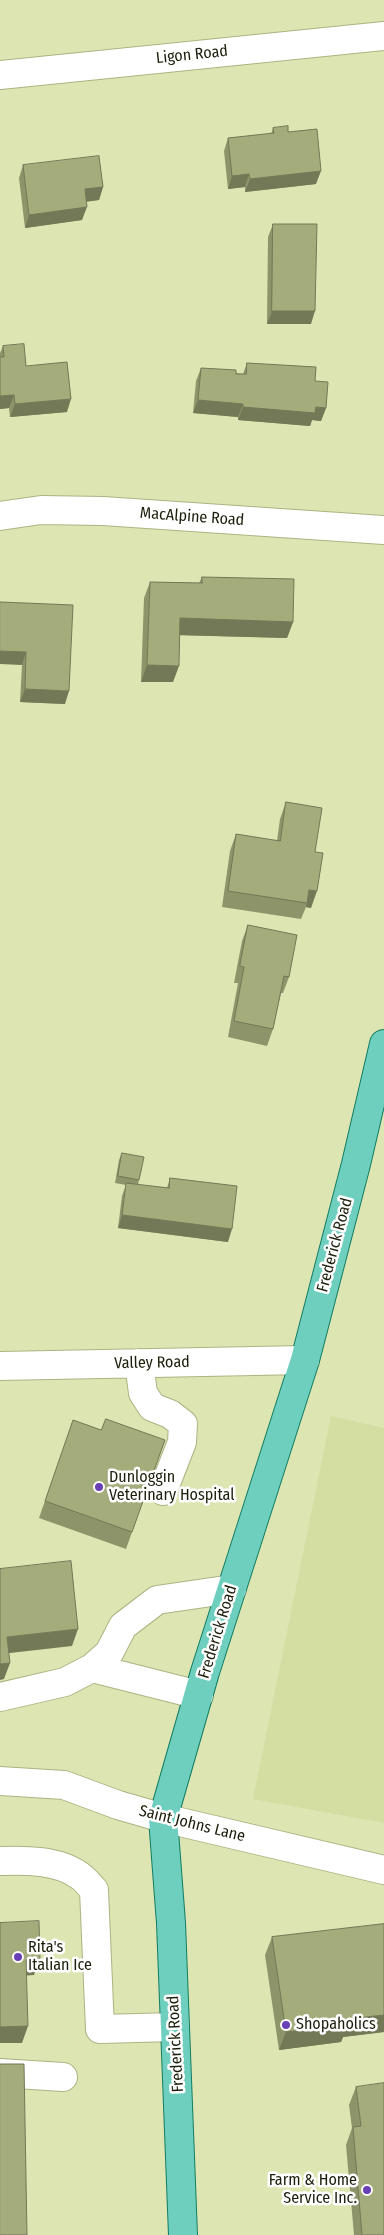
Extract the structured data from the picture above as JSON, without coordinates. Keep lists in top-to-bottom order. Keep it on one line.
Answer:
{"streets":{"main road":["Frederick Road"],"street":["Ligon Road","MacAlpine Road","Valley Road","Saint Johns Lane"]},"crossings":[["Frederick Road","Valley Road"],["Frederick Road","Saint Johns Lane"]],"places":["Dunloggin Veterinary Hospital","Rita's Italian Ice","Shopaholics","Farm & Home Service Inc."]}
